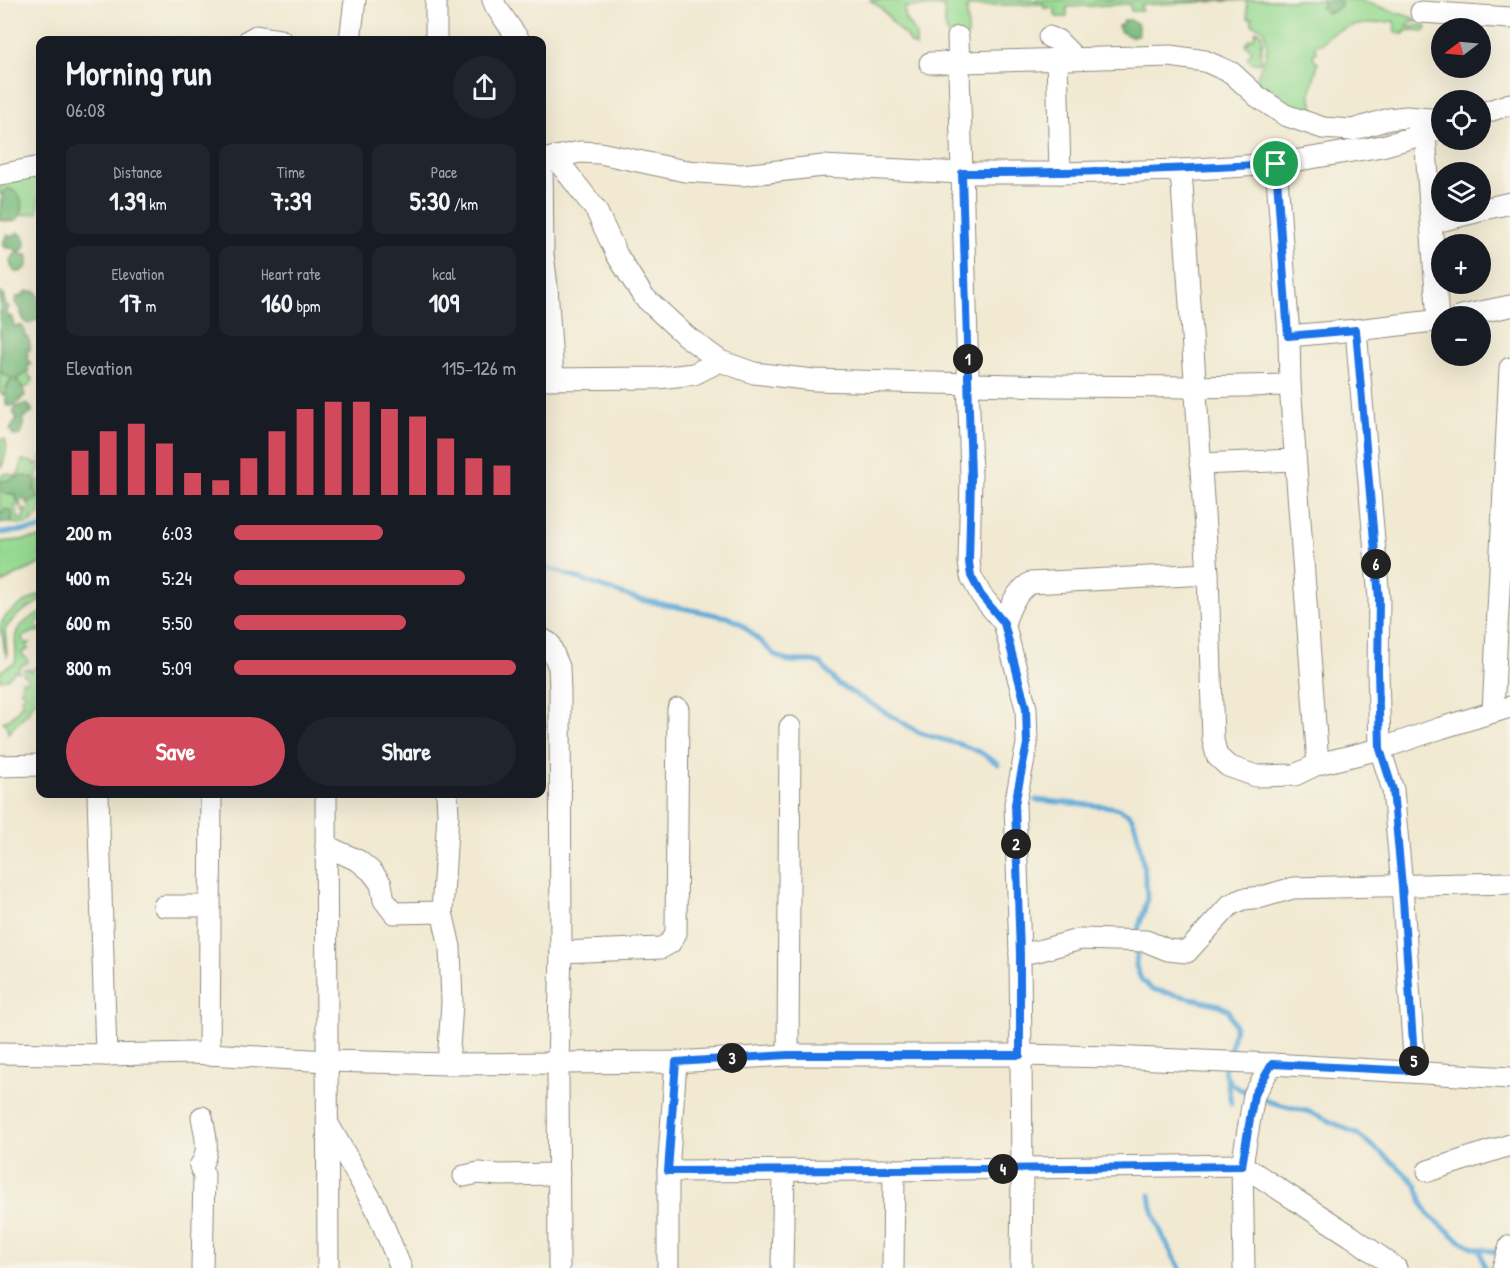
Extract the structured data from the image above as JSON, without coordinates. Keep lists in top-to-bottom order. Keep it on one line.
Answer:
{"north":"left","page":{"map_buttons":["+","−"],"heading":["Morning run","06:08"],"stats":[["Distance","1.39 km"],["Time","7:39"],["Pace","5:30 /km"],["Elevation","17 m"],["Heart rate","160 bpm"],["kcal","109"]],"chart":["Elevation","115–126 m"],"pins":["1","6","2","3","5","4"],"list":[{"name":"200 m","note":"6:03"},{"name":"400 m","note":"5:24"},{"name":"600 m","note":"5:50"},{"name":"800 m","note":"5:09"}],"buttons":["Save","Share"]}}
